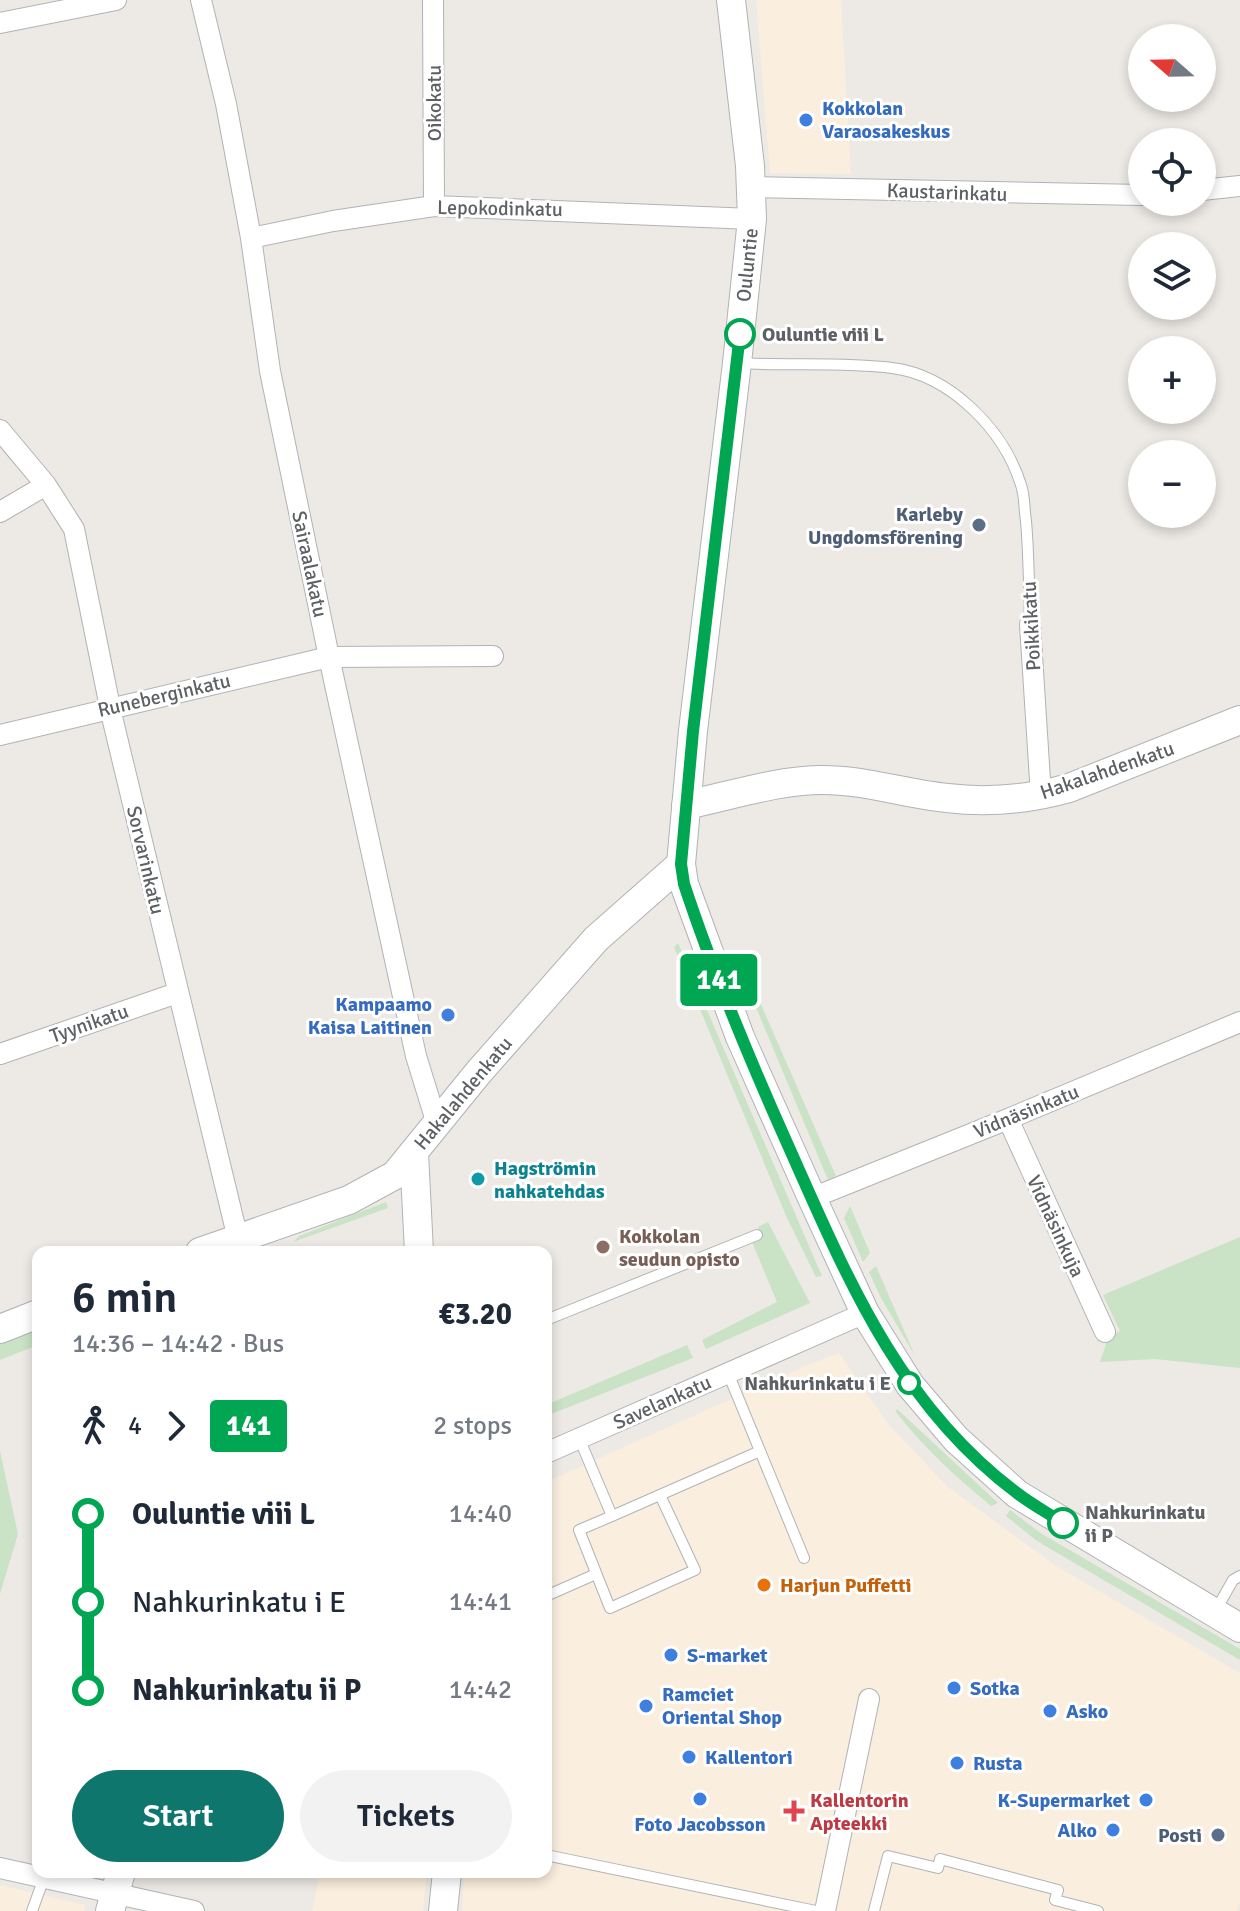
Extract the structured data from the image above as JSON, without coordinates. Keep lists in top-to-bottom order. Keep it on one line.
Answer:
{"streets":{"main road":["Ouluntie","Hakalahdenkatu"],"street":["Oikokatu","Kaustarinkatu","Lepokodinkatu","Sairaalakatu","Poikkikatu","Runeberginkatu","Sorvarinkatu","Tyynikatu","Vidnäsinkatu","Vidnäsinkuja","Savelankatu"]},"crossings":[["Oikokatu","Lepokodinkatu"],["Kaustarinkatu","Ouluntie"],["Lepokodinkatu","Ouluntie"],["Lepokodinkatu","Sairaalakatu"],["Ouluntie","Poikkikatu"],["Ouluntie","Hakalahdenkatu"],["Ouluntie","Vidnäsinkatu"],["Ouluntie","Savelankatu"],["Sairaalakatu","Runeberginkatu"],["Sairaalakatu","Hakalahdenkatu"],["Poikkikatu","Hakalahdenkatu"],["Runeberginkatu","Sorvarinkatu"],["Hakalahdenkatu","Sorvarinkatu"],["Sorvarinkatu","Tyynikatu"],["Vidnäsinkatu","Vidnäsinkuja"]],"places":{"other":["Kokkolan Varaosakeskus","Ouluntie viii L","Karleby Ungdomsförening","Kampaamo Kaisa Laitinen","Hagströmin nahkatehdas","Kokkolan seudun opisto","Nahkurinkatu i E","Nahkurinkatu ii P","Harjun Puffetti","S-market","Sotka","Ramciet Oriental Shop","Asko","Kallentori","Rusta","Foto Jacobsson","K-Supermarket","Alko","Posti"],"health":["Kallentorin Apteekki"]},"lines":["bus line 141"],"north":"left","page":{"on_map":"141","map_buttons":["+","−"],"heading":["6 min","14:36 – 14:42 · Bus","€3.20"],"legs":["4","141","2 stops"],"list":[{"name":"Ouluntie viii L","value":"14:40"},{"name":"Nahkurinkatu i E","value":"14:41"},{"name":"Nahkurinkatu ii P","value":"14:42"}],"buttons":["Start","Tickets"]}}
